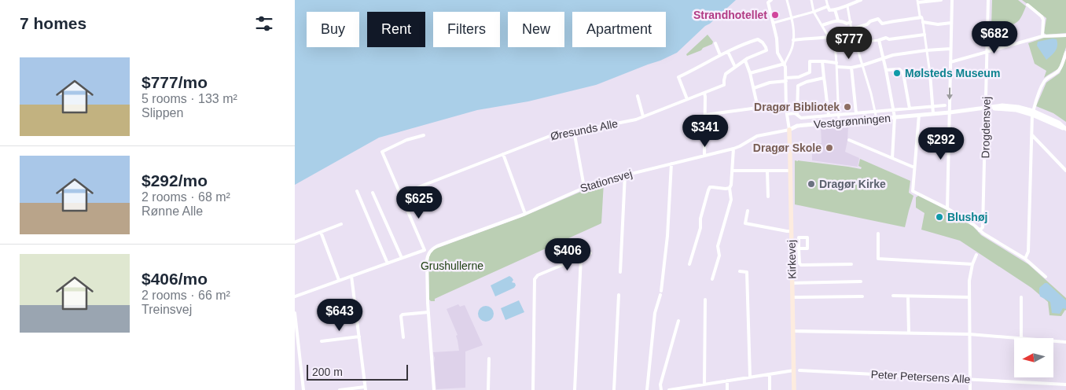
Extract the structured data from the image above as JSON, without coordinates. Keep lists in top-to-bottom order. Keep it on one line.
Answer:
{"streets":{"main road":["Kirkevej"],"street":["Vestgrønningen","Drogdensvej","Øresunds Alle","Stationsvej","Peter Petersens Alle"]},"crossings":[["Vestgrønningen","Drogdensvej"],["Vestgrønningen","Stationsvej"],["Vestgrønningen","Kirkevej"],["Stationsvej","Kirkevej"],["Kirkevej","Peter Petersens Alle"]],"parks":["Grushullerne"],"places":["Strandhotellet","Mølsteds Museum","Dragør Bibliotek","Dragør Skole","Dragør Kirke","Blushøj"],"scale_bar":"200 m","north":"left","page":{"heading":"7 homes","chip":["Buy","Rent","Filters","New","Apartment"],"price":["$682","$777","$341","$292","$625","$406","$643"],"list":[{"name":"$777/mo","note":"5 rooms · 133 m² · Slippen"},{"name":"$292/mo","note":"2 rooms · 68 m² · Rønne Alle"},{"name":"$406/mo","note":"2 rooms · 66 m² · Treinsvej"}],"scale":"200 m"}}
